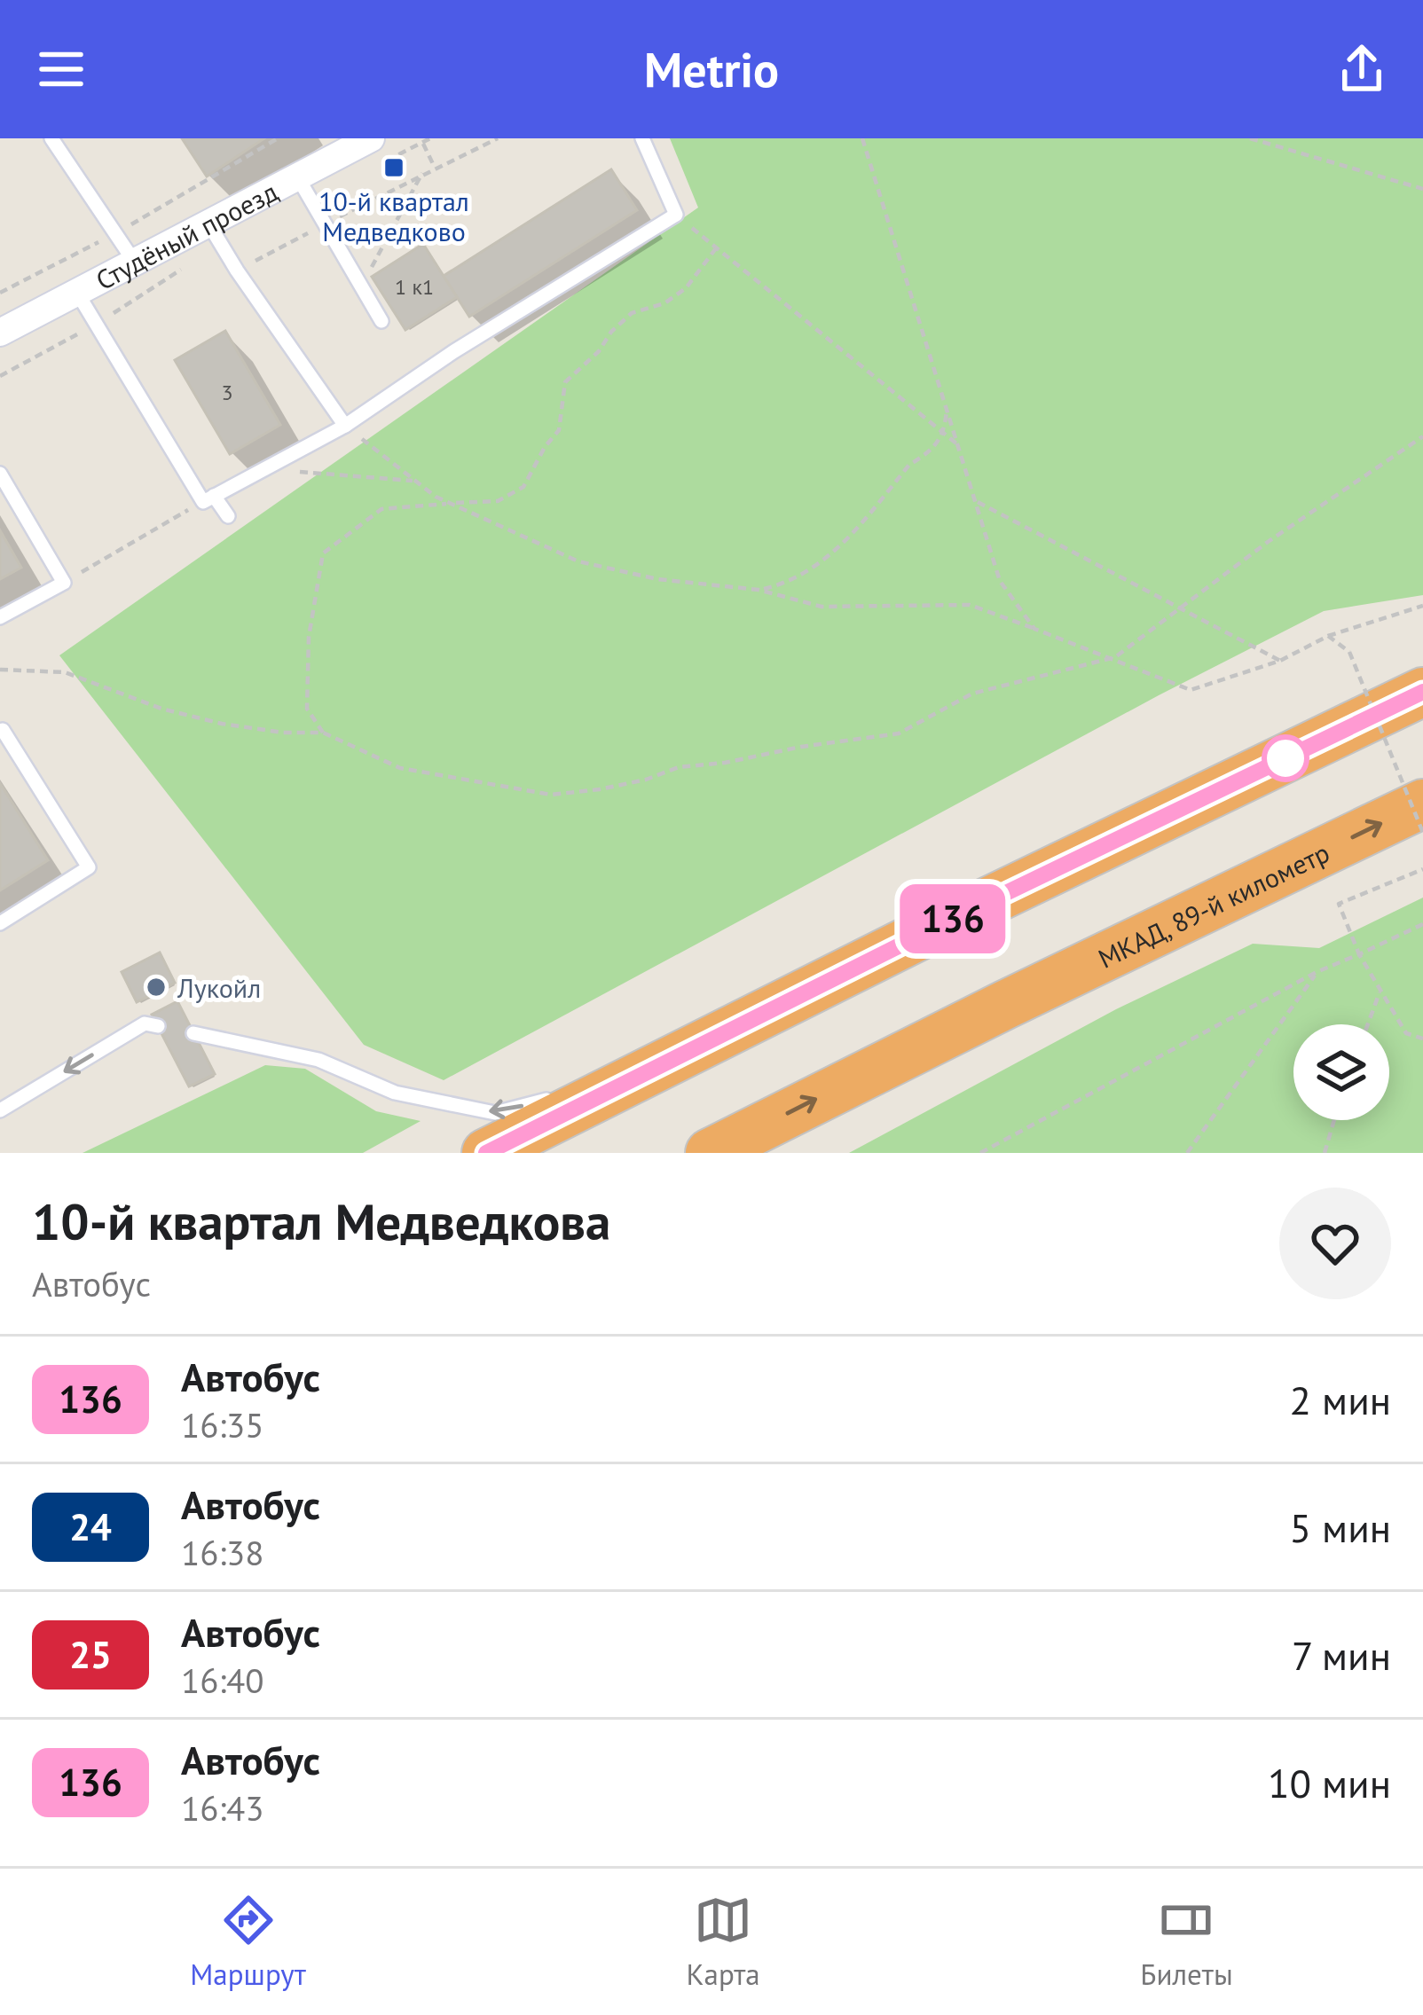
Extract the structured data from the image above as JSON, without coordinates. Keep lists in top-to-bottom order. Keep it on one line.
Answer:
{"streets":{"highway":["МКАД, 89-й километр"],"street":["Студёный проезд"]},"places":{"transit":["10-й квартал Медведково"],"other":["Лукойл"]},"lines":["bus line 136"],"house_numbers":["1 к1","3"],"page":{"header":"Metrio","on_map":"136","heading":["10-й квартал Медведкова","Автобус"],"list":[{"mark":"136","name":"Автобус","note":"16:35","value":"2 мин"},{"mark":"24","name":"Автобус","note":"16:38","value":"5 мин"},{"mark":"25","name":"Автобус","note":"16:40","value":"7 мин"},{"mark":"136","name":"Автобус","note":"16:43","value":"10 мин"}],"tabs":["Маршрут","Карта","Билеты"]}}
